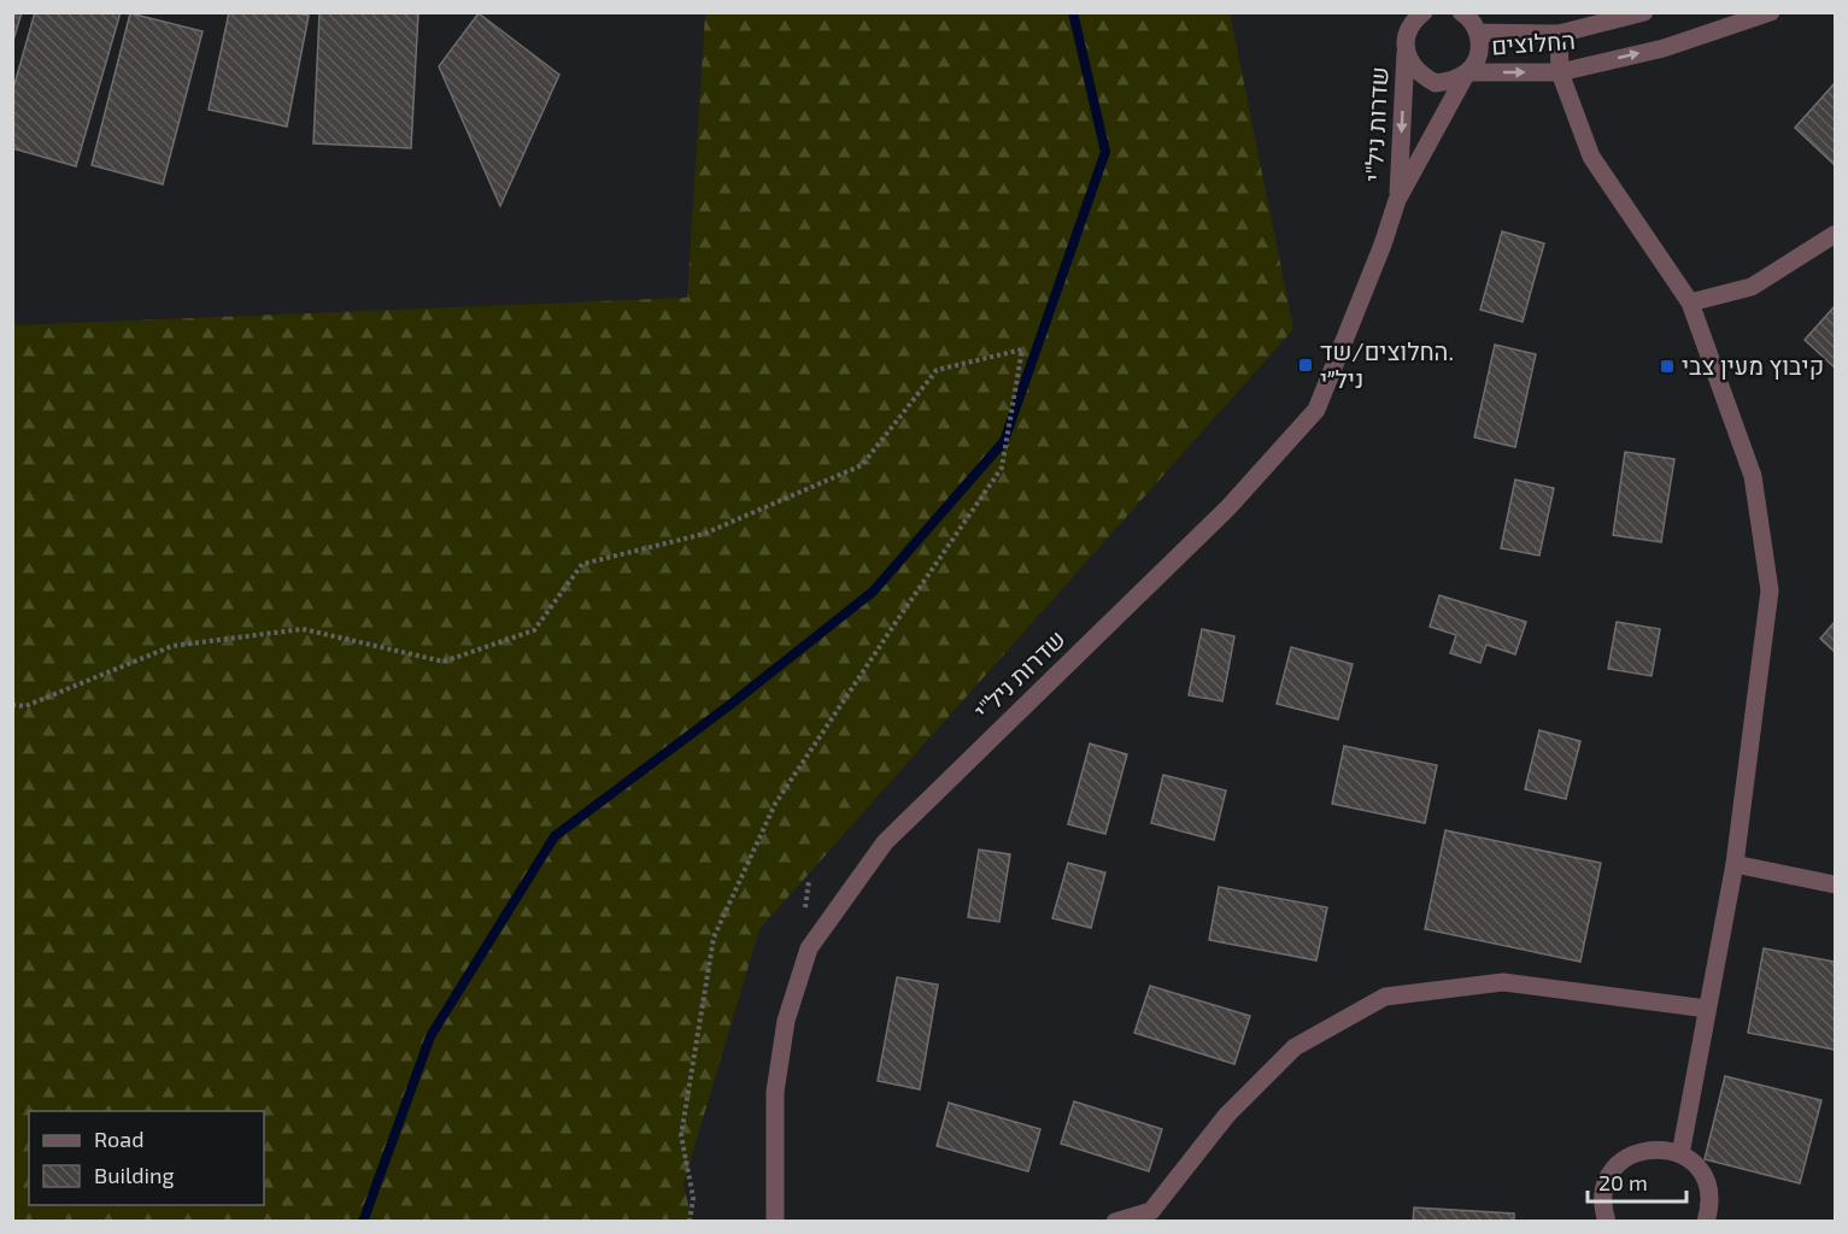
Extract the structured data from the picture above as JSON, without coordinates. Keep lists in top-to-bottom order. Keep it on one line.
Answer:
{"streets":{"street":["החלוצים","שדרות ניל\"י"]},"crossings":[["החלוצים","שדרות ניל\"י"]],"places":{"transit":["החלוצים/שד. ניל״י","קיבוץ מעין צבי"]},"legend":["Road","Building"],"scale_bar":"20 m"}
